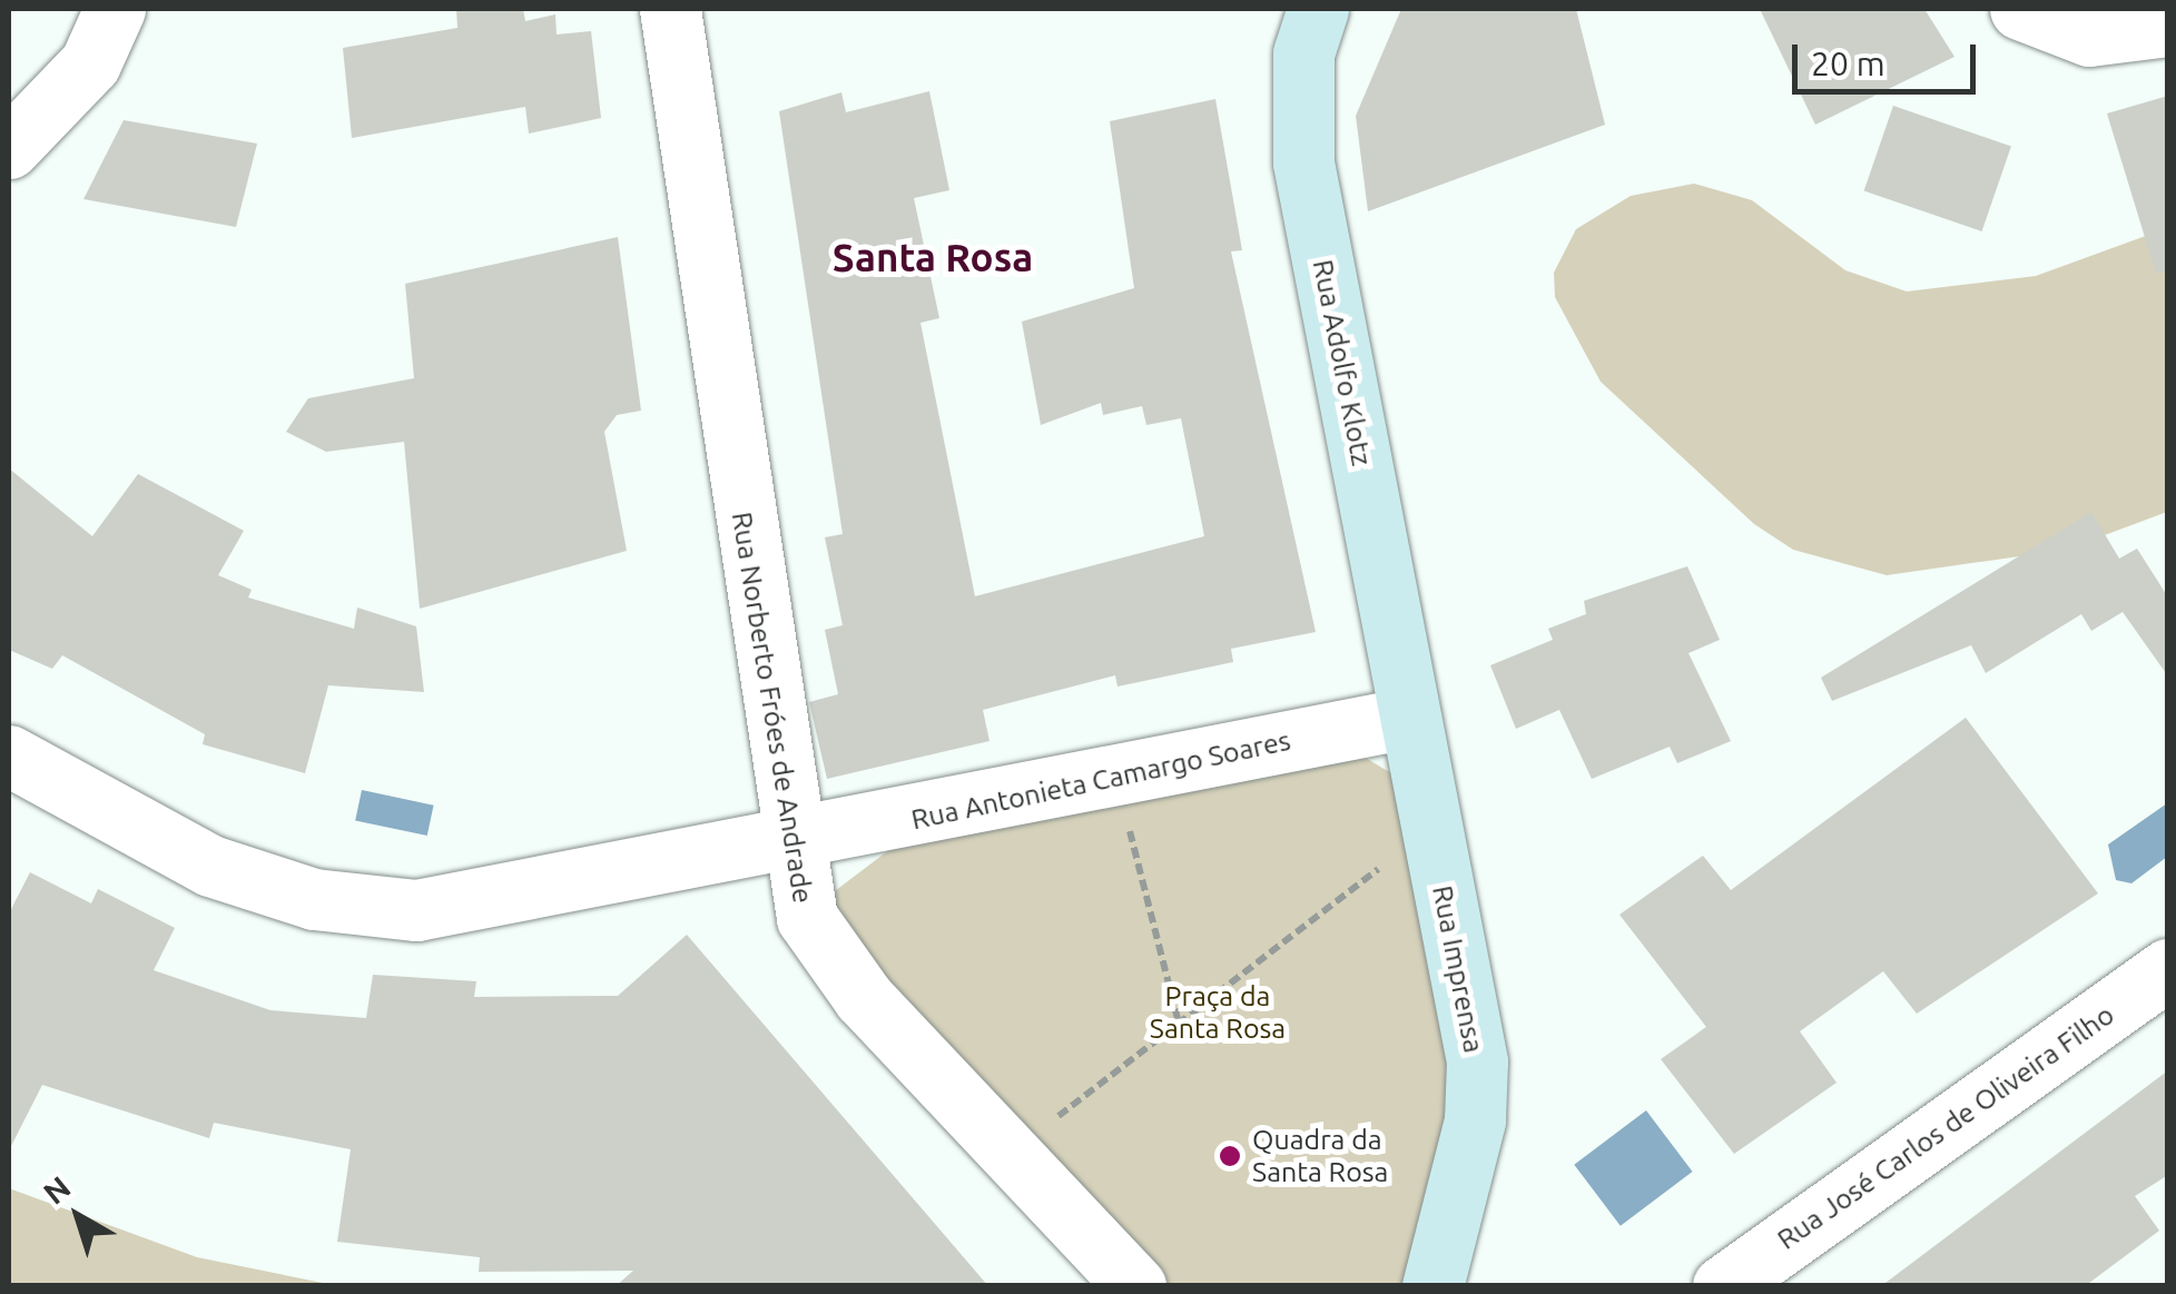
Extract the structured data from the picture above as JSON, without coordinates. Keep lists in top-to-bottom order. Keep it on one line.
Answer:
{"streets":{"street":["Rua Adolfo Klotz","Rua Norberto Fróes de Andrade","Rua Antonieta Camargo Soares","Rua Imprensa","Rua José Carlos de Oliveira Filho"]},"crossings":[["Rua Adolfo Klotz","Rua Antonieta Camargo Soares"],["Rua Adolfo Klotz","Rua Imprensa"],["Rua Norberto Fróes de Andrade","Rua Antonieta Camargo Soares"],["Rua Antonieta Camargo Soares","Rua Imprensa"]],"districts":["Santa Rosa"],"parks":["Praça da Santa Rosa"],"places":["Quadra da Santa Rosa"],"scale_bar":"20 m","north":"top left"}
